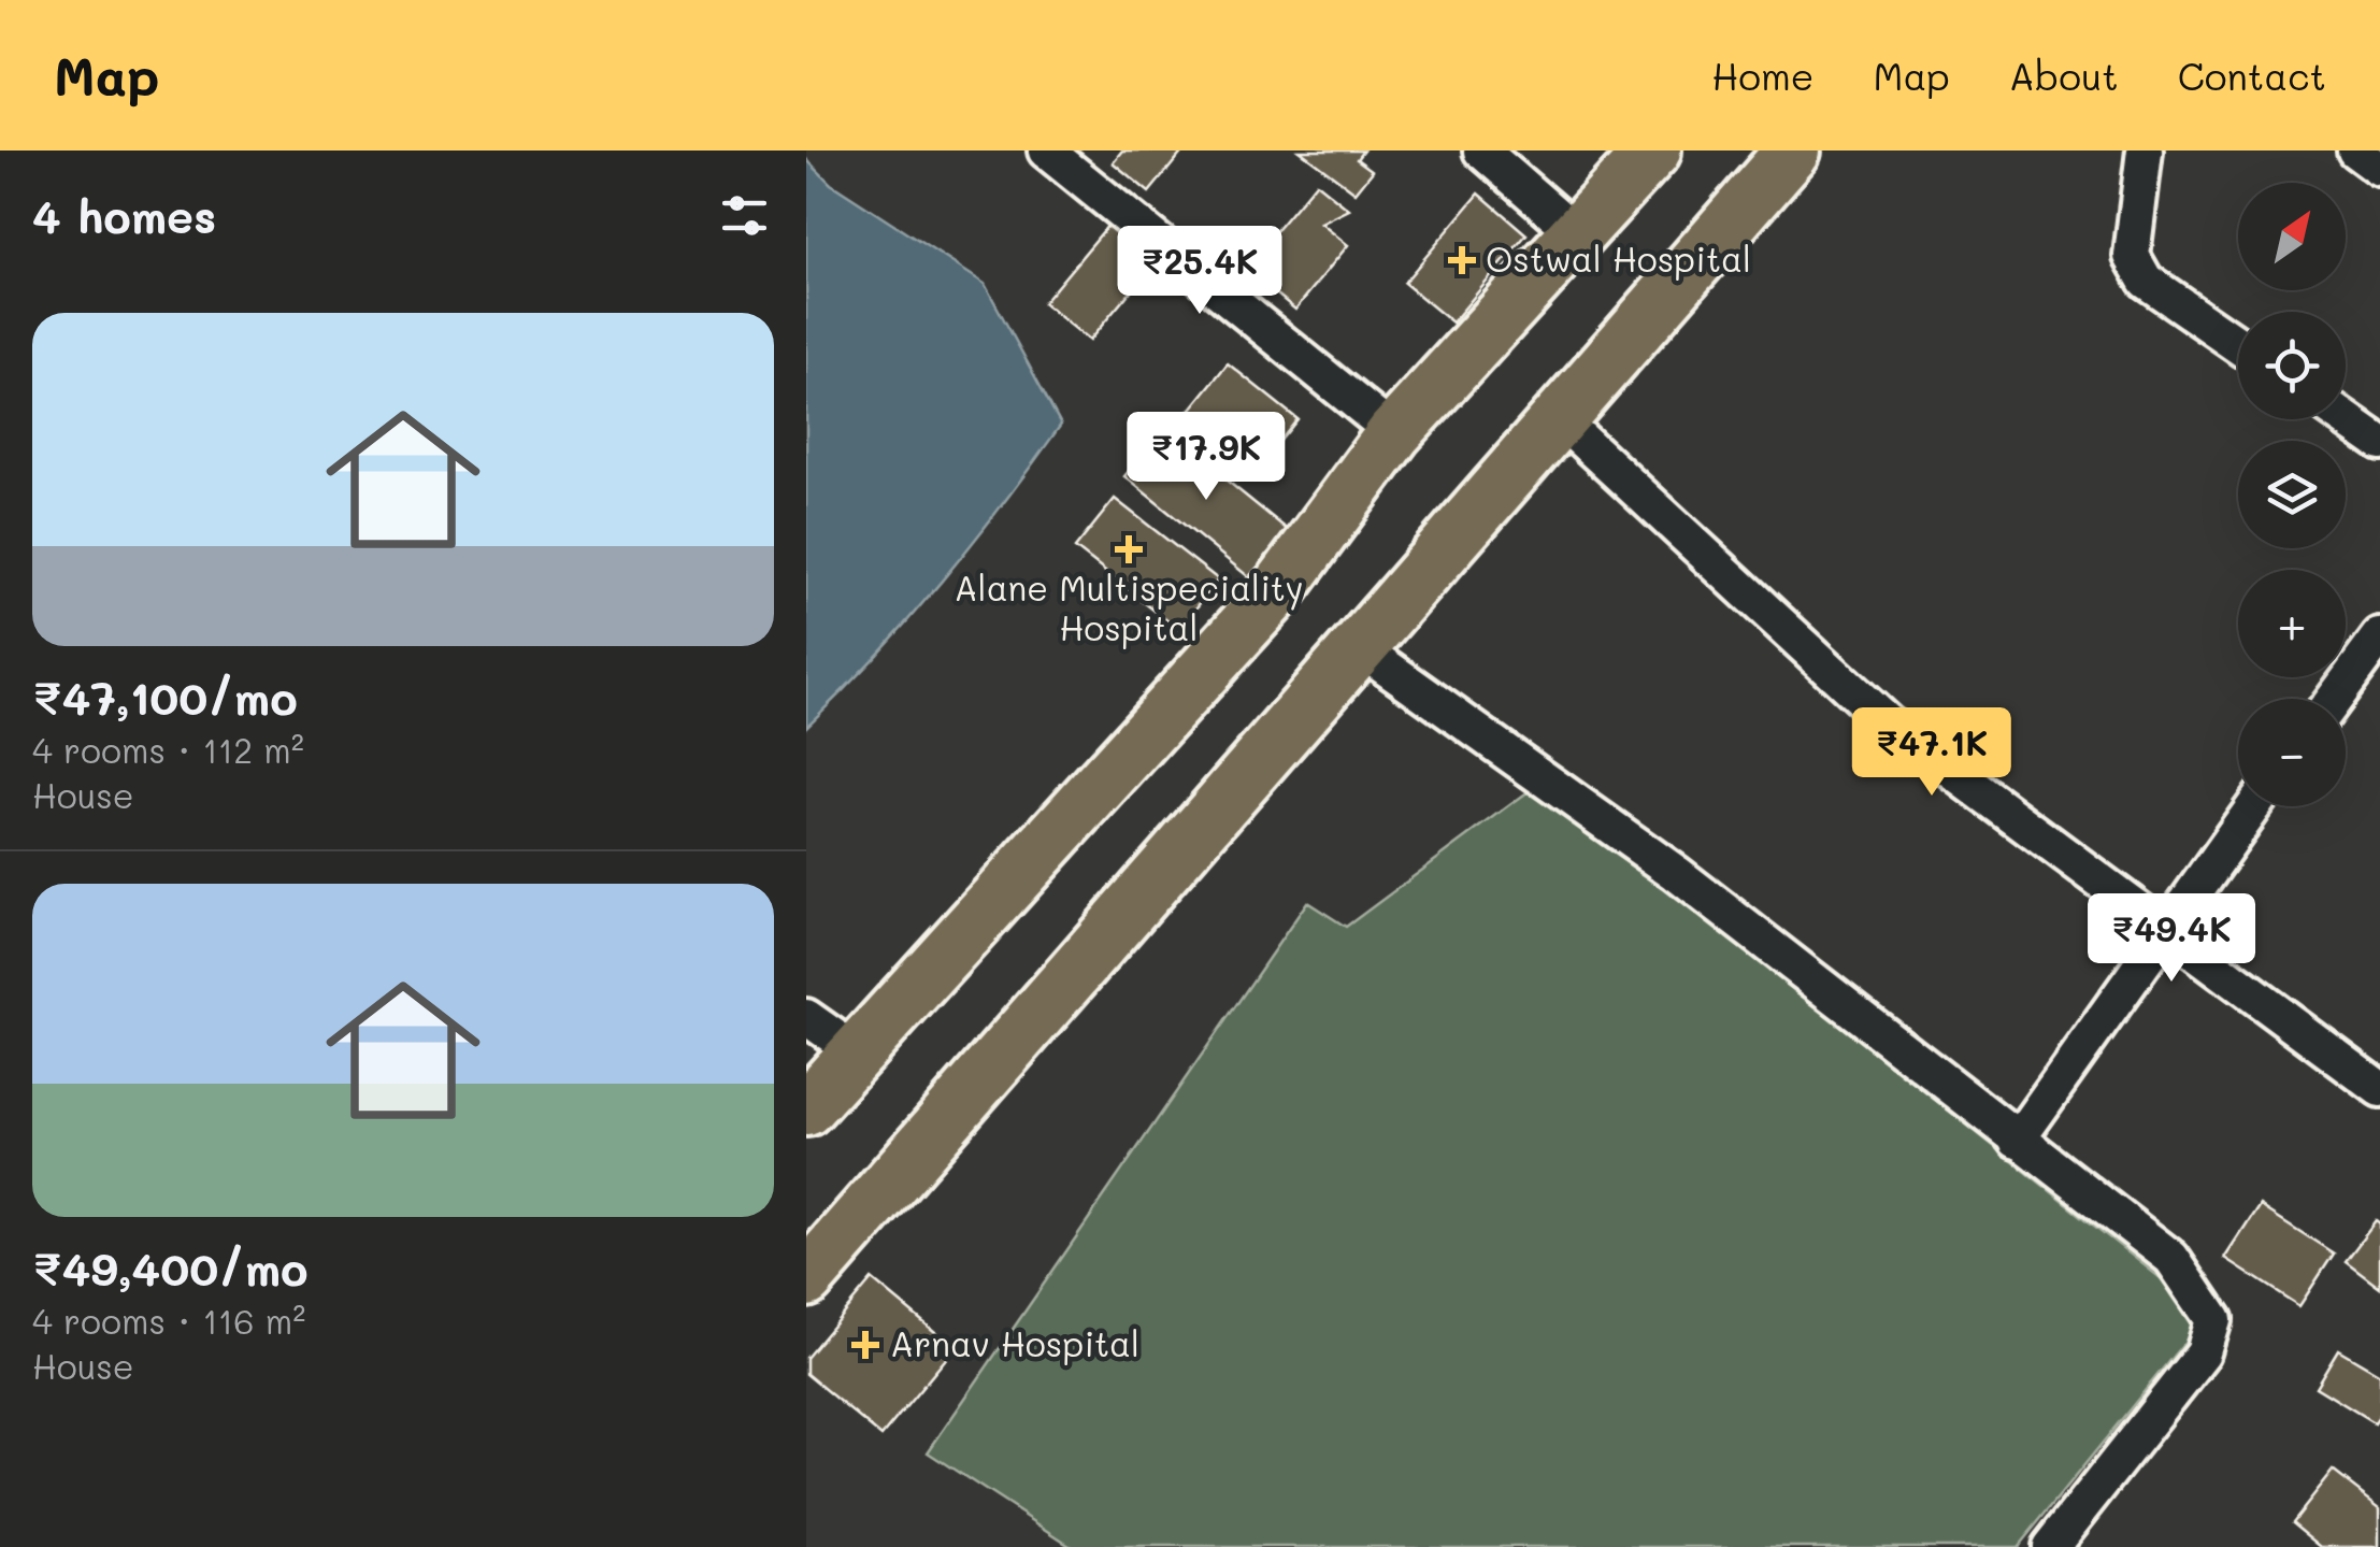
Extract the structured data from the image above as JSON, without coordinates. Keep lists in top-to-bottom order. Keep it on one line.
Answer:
{"places":{"health":["Ostwal Hospital","Alane Multispeciality Hospital","Arnav Hospital"]},"north":"top right","page":{"header":"Map","nav":["Home","Map","About","Contact"],"heading":"4 homes","map_buttons":["+","−"],"price":["₹25.4K","₹17.9K","₹47.1K","₹49.4K"],"list":[{"name":"₹47,100/mo","note":"4 rooms · 112 m² · House"},{"name":"₹49,400/mo","note":"4 rooms · 116 m² · House"}]}}
